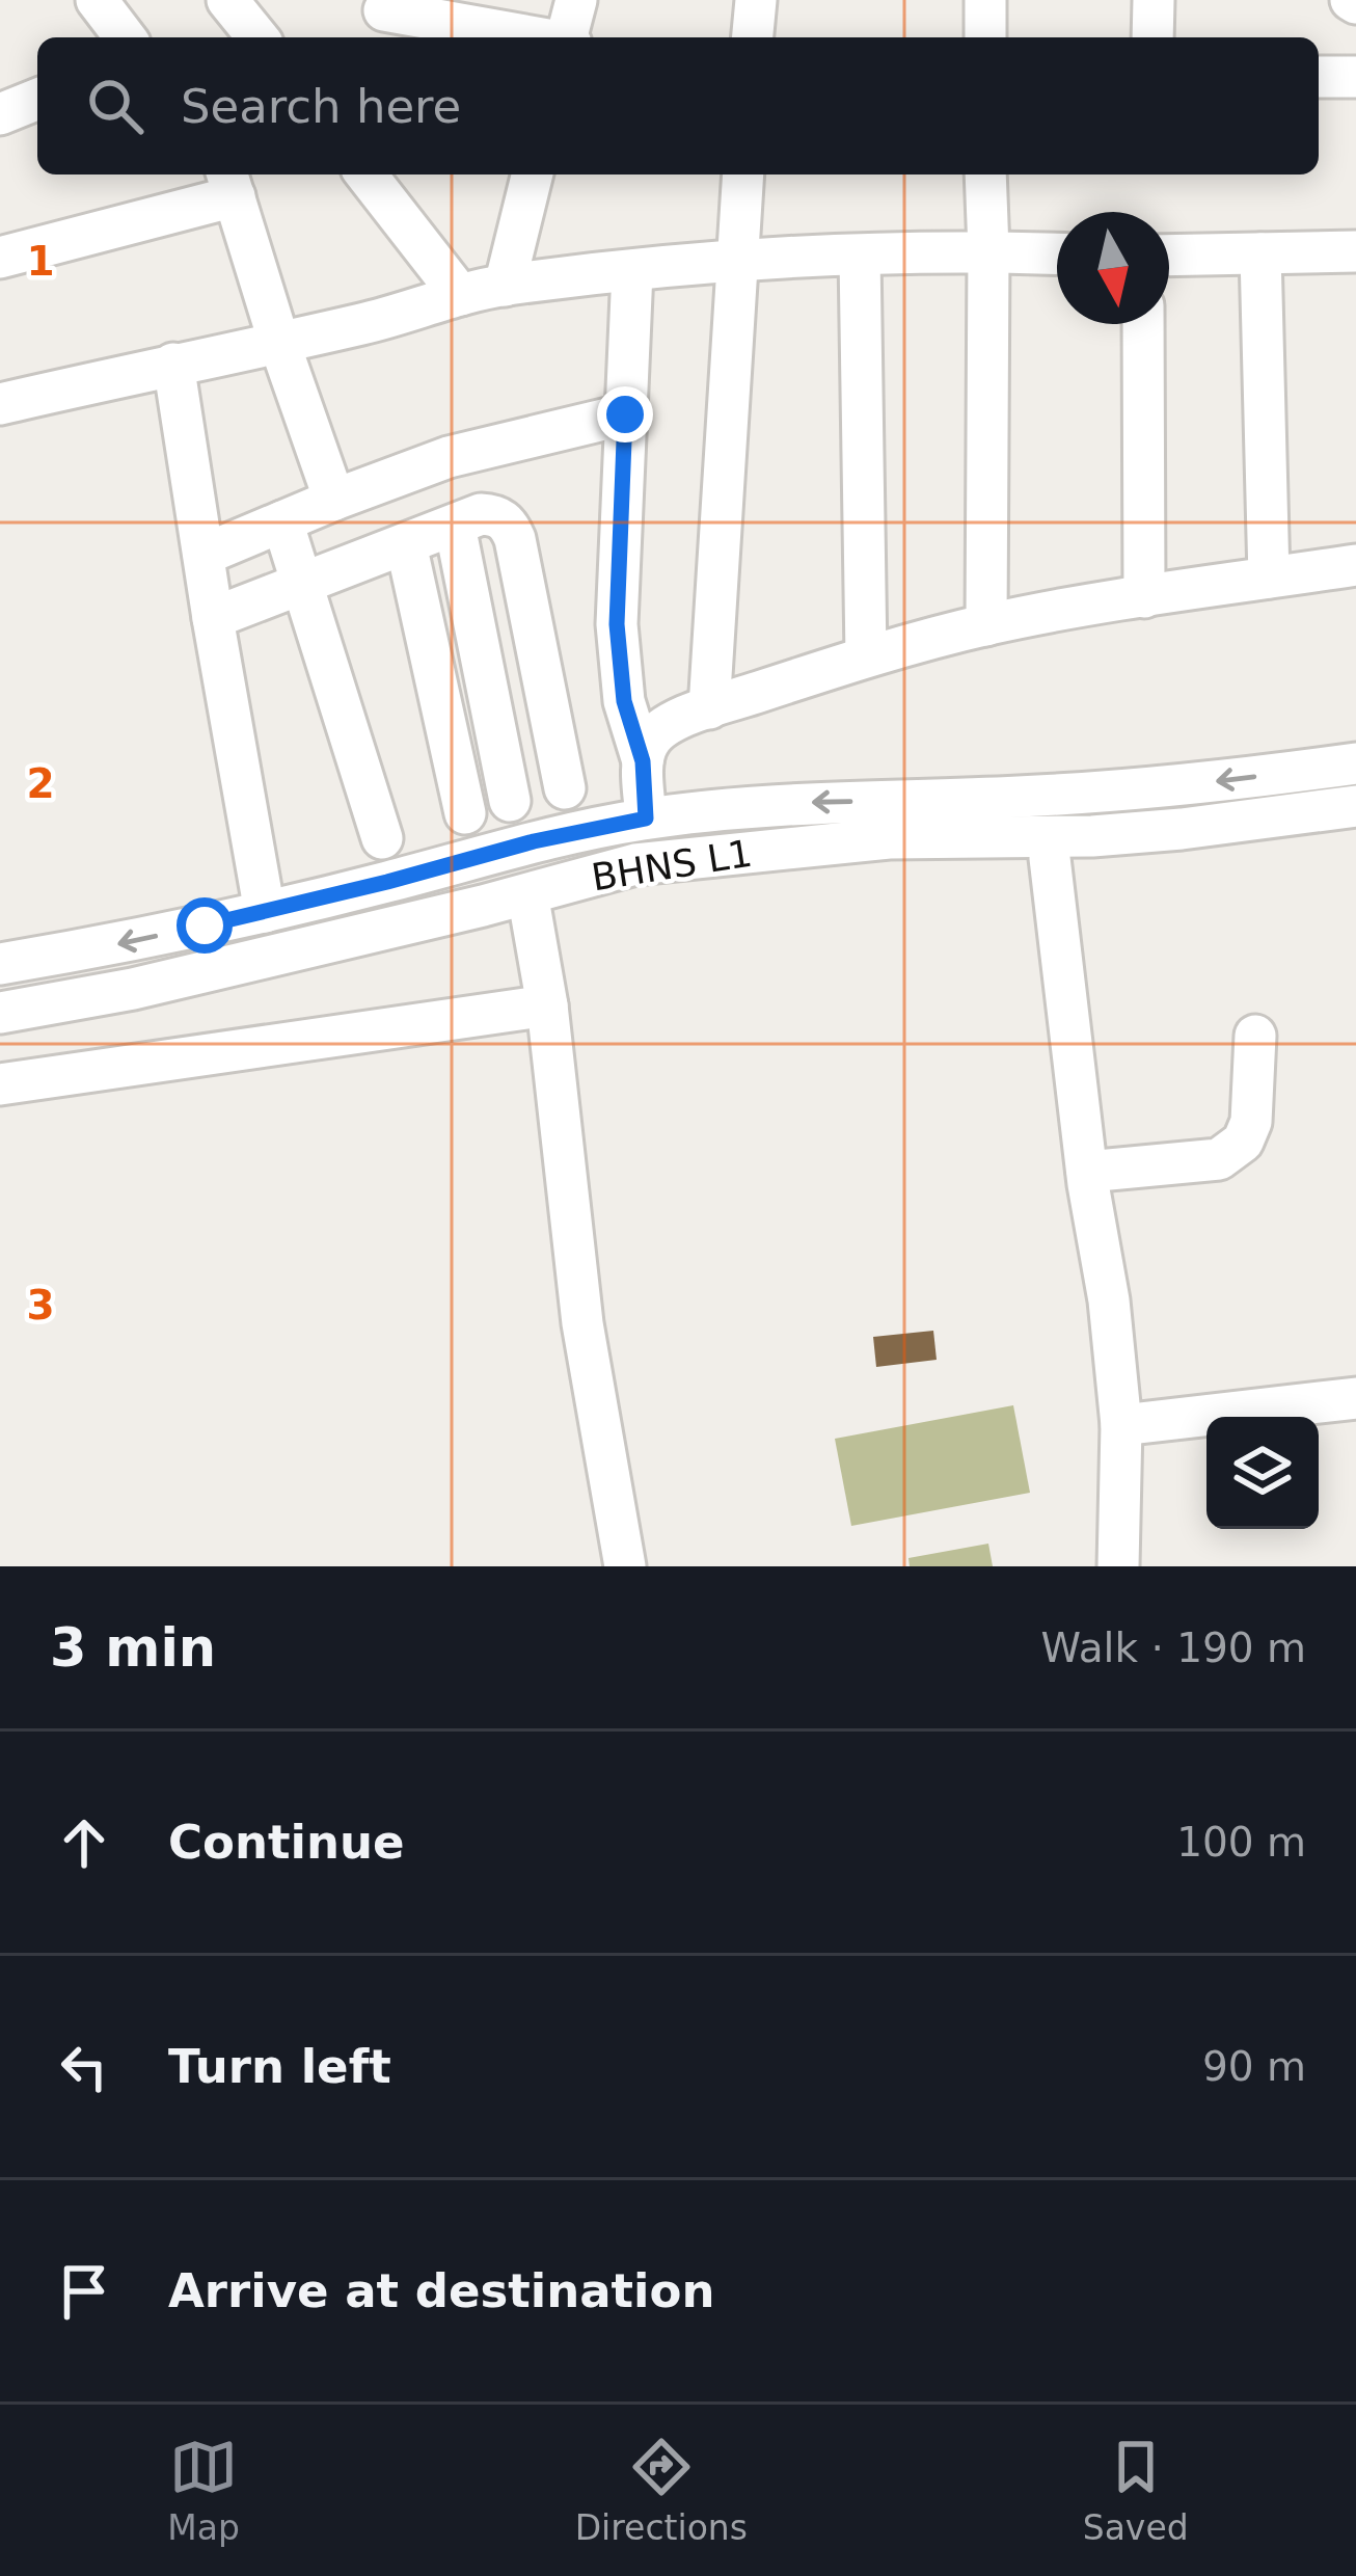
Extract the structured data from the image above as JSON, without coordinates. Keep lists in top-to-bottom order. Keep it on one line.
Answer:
{"streets":{"street":["BHNS L1"]},"north":"bottom","page":{"search":"Search here","heading":["3 min","Walk · 190 m"],"list":[["Continue","100 m"],["Turn left","90 m"],"Arrive at destination"],"nav":["Map","Directions","Saved"]},"grid":{"rows":["1","2","3"]}}
